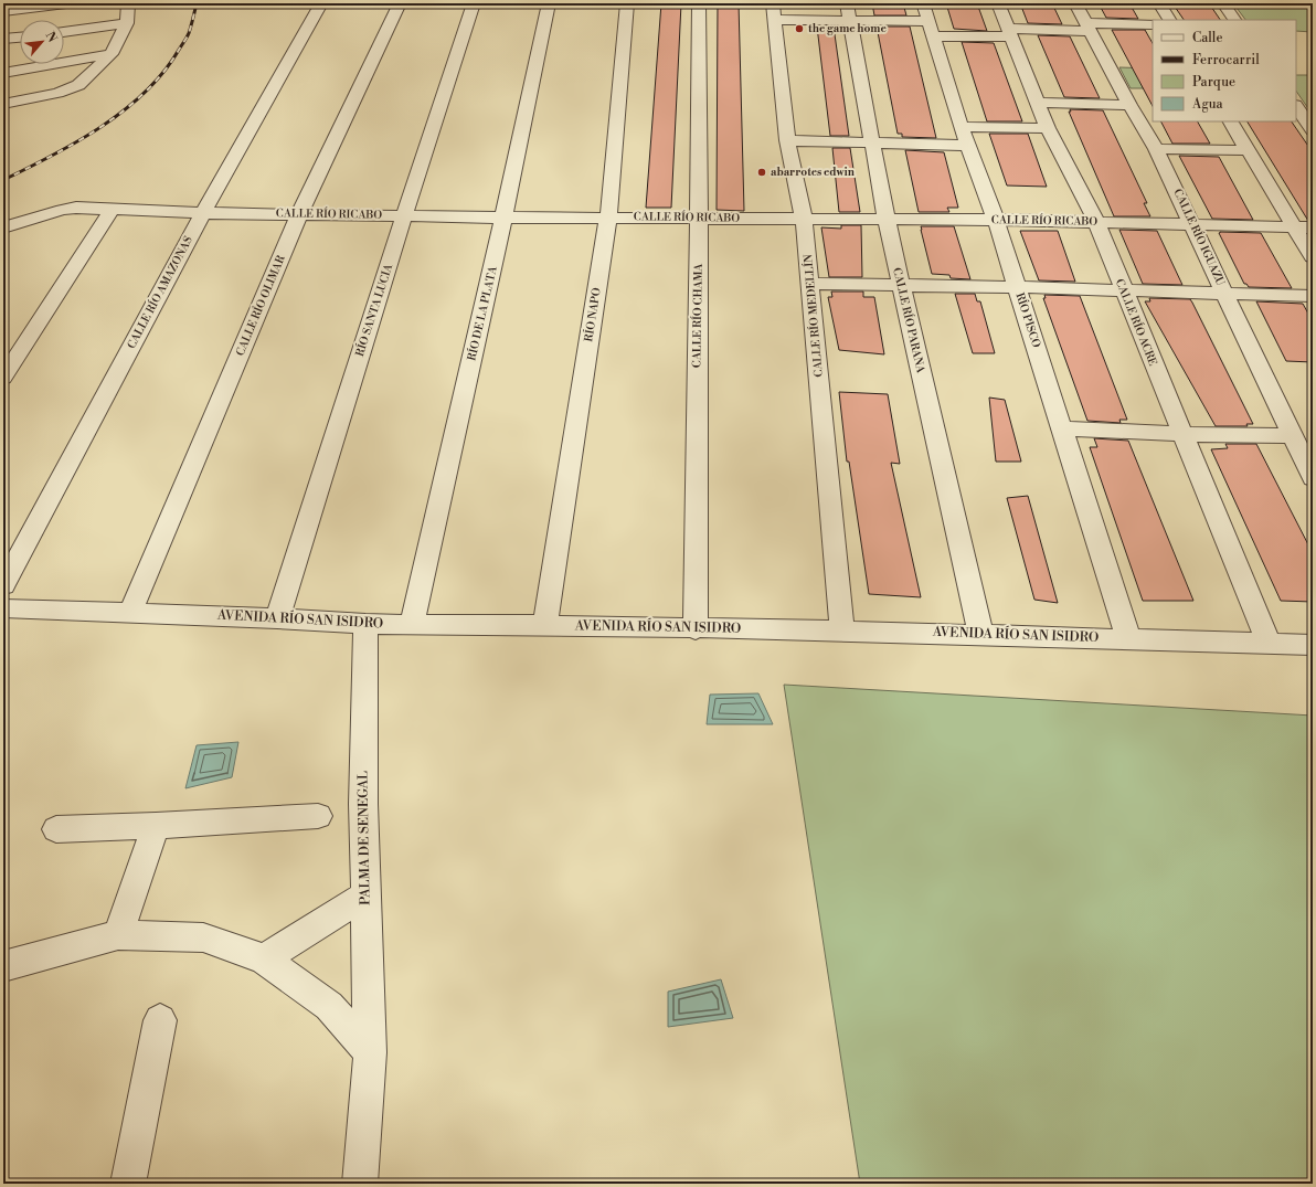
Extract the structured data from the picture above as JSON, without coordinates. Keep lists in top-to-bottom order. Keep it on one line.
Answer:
{"streets":{"street":["CALLE RÍO RICABO","CALLE RÍO IGUAZU","CALLE RÍO AMAZONAS","CALLE RÍO OLIMAR","RÍO SANTA LUCIA","RÍO DE LA PLATA","RÍO NAPO","CALLE RÍO CHAMA","CALLE RÍO MEDELLÍN","CALLE RÍO PARANA","RÍO PISCO","CALLE RÍO ACRE","AVENIDA RÍO SAN ISIDRO","PALMA DE SENEGAL"]},"crossings":[["CALLE RÍO RICABO","CALLE RÍO IGUAZU"],["CALLE RÍO RICABO","CALLE RÍO AMAZONAS"],["CALLE RÍO RICABO","CALLE RÍO OLIMAR"],["CALLE RÍO RICABO","RÍO SANTA LUCIA"],["CALLE RÍO RICABO","RÍO DE LA PLATA"],["CALLE RÍO RICABO","RÍO NAPO"],["CALLE RÍO RICABO","CALLE RÍO CHAMA"],["CALLE RÍO RICABO","CALLE RÍO MEDELLÍN"],["CALLE RÍO RICABO","CALLE RÍO PARANA"],["CALLE RÍO RICABO","RÍO PISCO"],["CALLE RÍO RICABO","CALLE RÍO ACRE"],["CALLE RÍO OLIMAR","AVENIDA RÍO SAN ISIDRO"],["RÍO SANTA LUCIA","AVENIDA RÍO SAN ISIDRO"],["RÍO DE LA PLATA","AVENIDA RÍO SAN ISIDRO"],["RÍO NAPO","AVENIDA RÍO SAN ISIDRO"],["CALLE RÍO CHAMA","AVENIDA RÍO SAN ISIDRO"],["CALLE RÍO MEDELLÍN","AVENIDA RÍO SAN ISIDRO"],["CALLE RÍO PARANA","AVENIDA RÍO SAN ISIDRO"],["RÍO PISCO","AVENIDA RÍO SAN ISIDRO"],["CALLE RÍO ACRE","AVENIDA RÍO SAN ISIDRO"],["AVENIDA RÍO SAN ISIDRO","PALMA DE SENEGAL"]],"places":["the game home","abarrotes edwin"],"legend":["Calle","Ferrocarril","Parque","Agua"],"north":"top right"}
